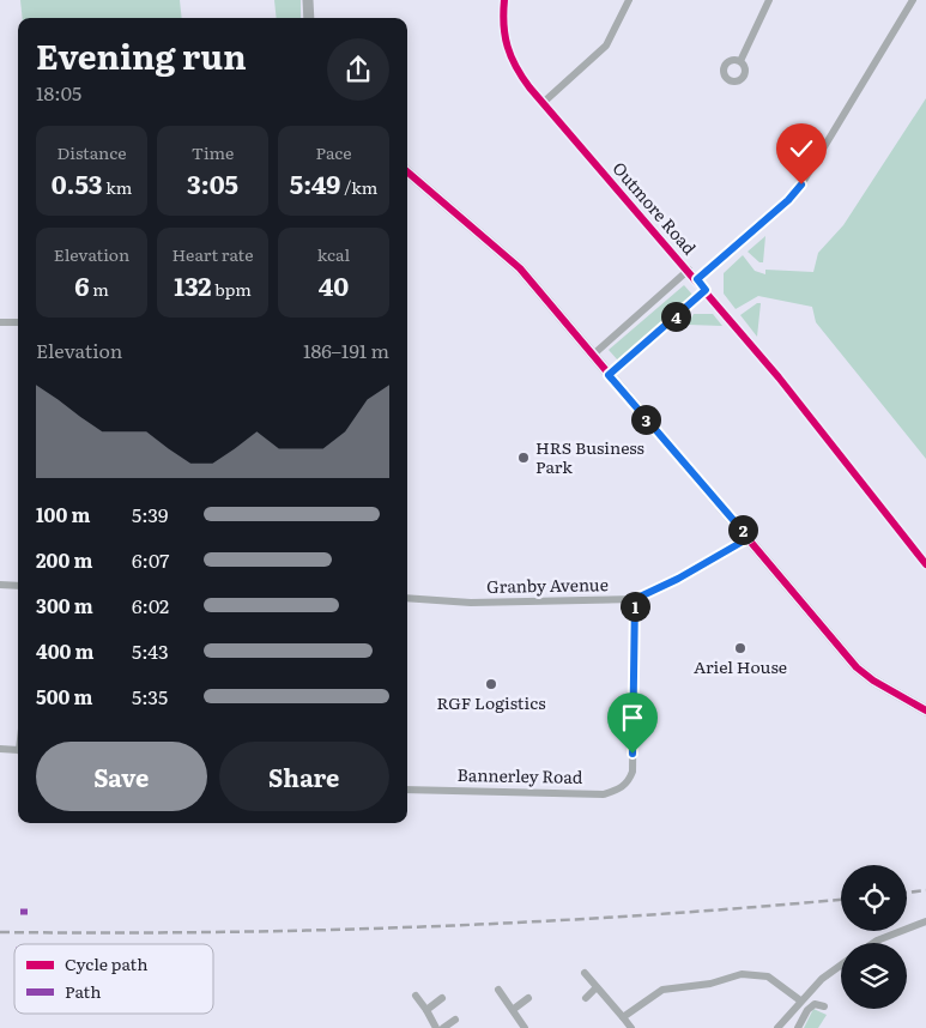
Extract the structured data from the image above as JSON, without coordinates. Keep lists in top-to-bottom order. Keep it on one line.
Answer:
{"streets":{"street":["Outmore Road","Granby Avenue","Bannerley Road"]},"crossings":[["Granby Avenue","Bannerley Road"]],"places":["HRS Business Park","Ariel House","RGF Logistics"],"legend":["Cycle path","Path"],"page":{"heading":["Evening run","18:05"],"stats":[["Distance","0.53 km"],["Time","3:05"],["Pace","5:49 /km"],["Elevation","6 m"],["Heart rate","132 bpm"],["kcal","40"]],"pins":["4","3","2","1"],"chart":["Elevation","186–191 m"],"list":[{"name":"100 m","note":"5:39"},{"name":"200 m","note":"6:07"},{"name":"300 m","note":"6:02"},{"name":"400 m","note":"5:43"},{"name":"500 m","note":"5:35"}],"buttons":["Save","Share"]}}
